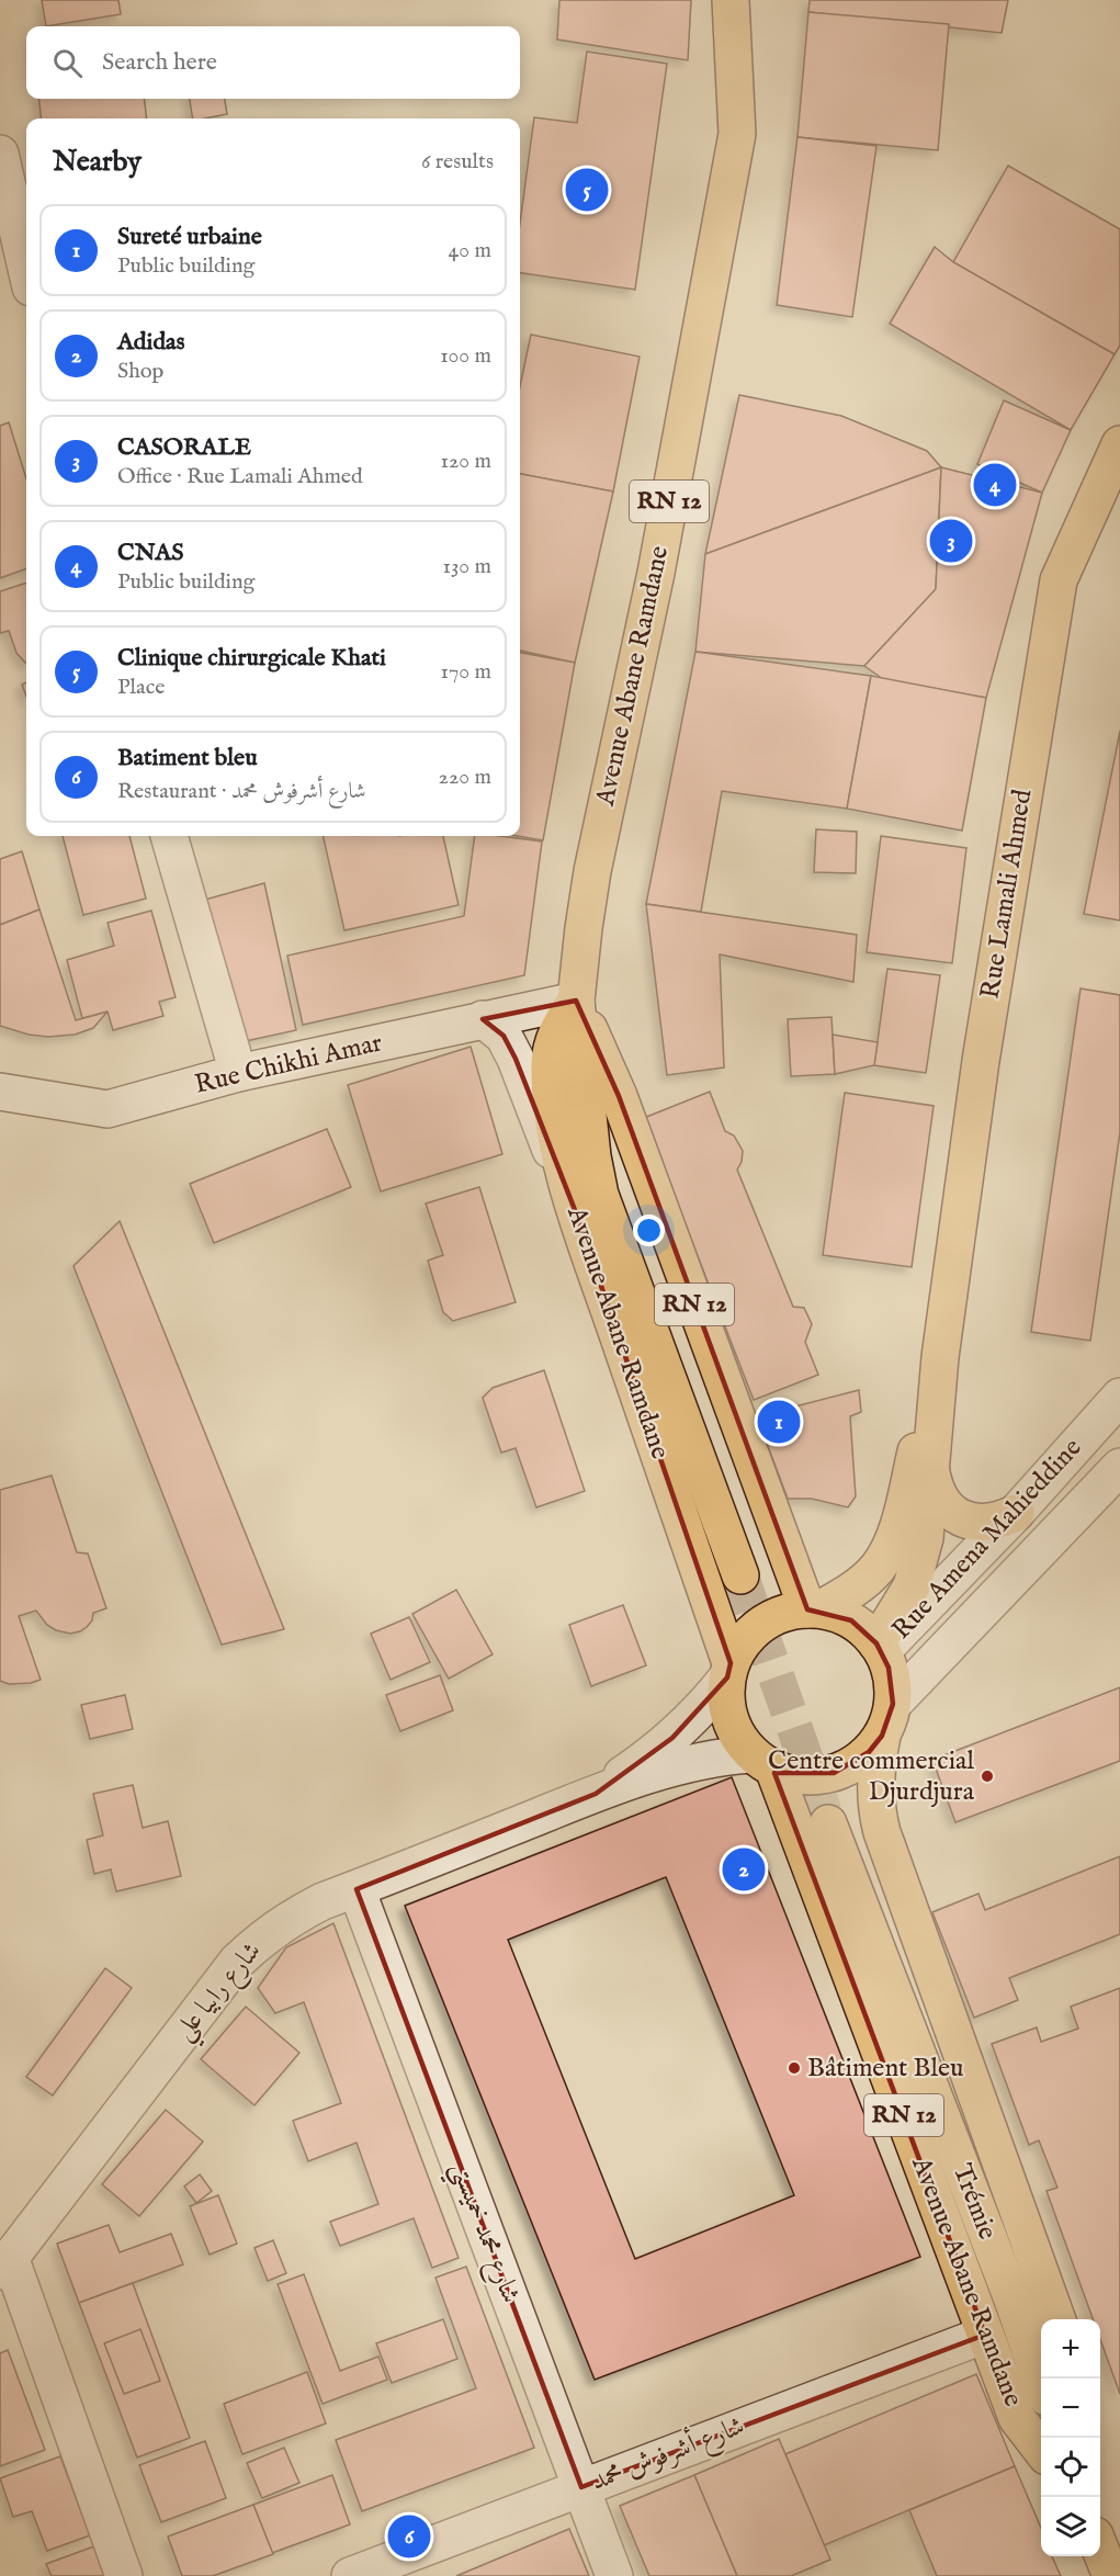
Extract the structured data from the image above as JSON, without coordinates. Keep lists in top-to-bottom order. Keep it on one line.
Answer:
{"streets":{"main road":["RN 12","Avenue Abane Ramdane","Rue Lamali Ahmed","Trémie"],"street":["Rue Chikhi Amar","Rue Amena Mahieddine","شارع رابيا علي","شارع محمد خميستي","شارع أشرفوش محمد"]},"crossings":[["RN 12","Avenue Abane Ramdane"],["RN 12","Rue Lamali Ahmed"],["RN 12","Rue Chikhi Amar"],["RN 12","Rue Amena Mahieddine"],["Avenue Abane Ramdane","Rue Lamali Ahmed"],["Avenue Abane Ramdane","Rue Chikhi Amar"],["Avenue Abane Ramdane","Rue Amena Mahieddine"],["Avenue Abane Ramdane","شارع أشرفوش محمد"],["Rue Lamali Ahmed","Rue Amena Mahieddine"],["شارع رابيا علي","شارع محمد خميستي"],["شارع محمد خميستي","شارع أشرفوش محمد"]],"places":["Centre commercial Djurdjura","Bâtiment Bleu"],"page":{"search":"Search here","heading":["Nearby","6 results"],"pins":["5","4","3","1","2","6"],"list":[{"mark":"1","name":"Sureté urbaine","note":"Public building","value":"40 m"},{"mark":"2","name":"Adidas","note":"Shop","value":"100 m"},{"mark":"3","name":"CASORALE","note":"Office · Rue Lamali Ahmed","value":"120 m"},{"mark":"4","name":"CNAS","note":"Public building","value":"130 m"},{"mark":"5","name":"Clinique chirurgicale Khati","note":"Place","value":"170 m"},{"mark":"6","name":"Batiment bleu","note":"Restaurant · شارع أشرفوش محمد","value":"220 m"}],"map_buttons":["+","−"]}}
